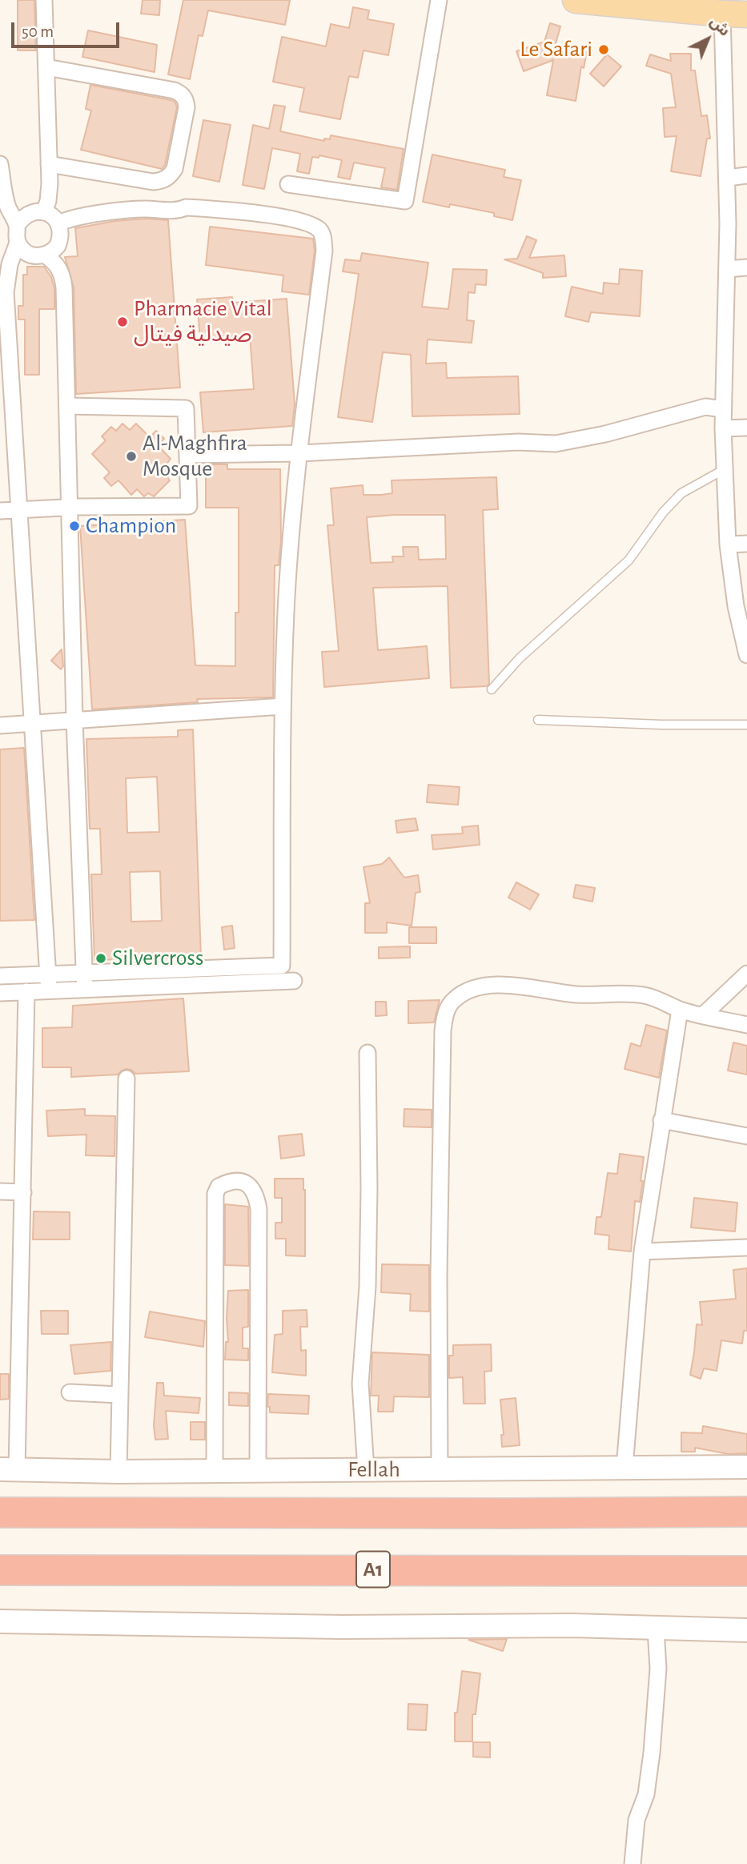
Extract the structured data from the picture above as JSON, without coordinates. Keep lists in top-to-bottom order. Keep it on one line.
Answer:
{"streets":{"highway":["A1"],"street":["Fellah"]},"places":["Le Safari","Pharmacie Vital صيدلية فيتال","Al-Maghfira Mosque","Champion","Silvercross"],"scale_bar":"50 m","north":"top right"}
